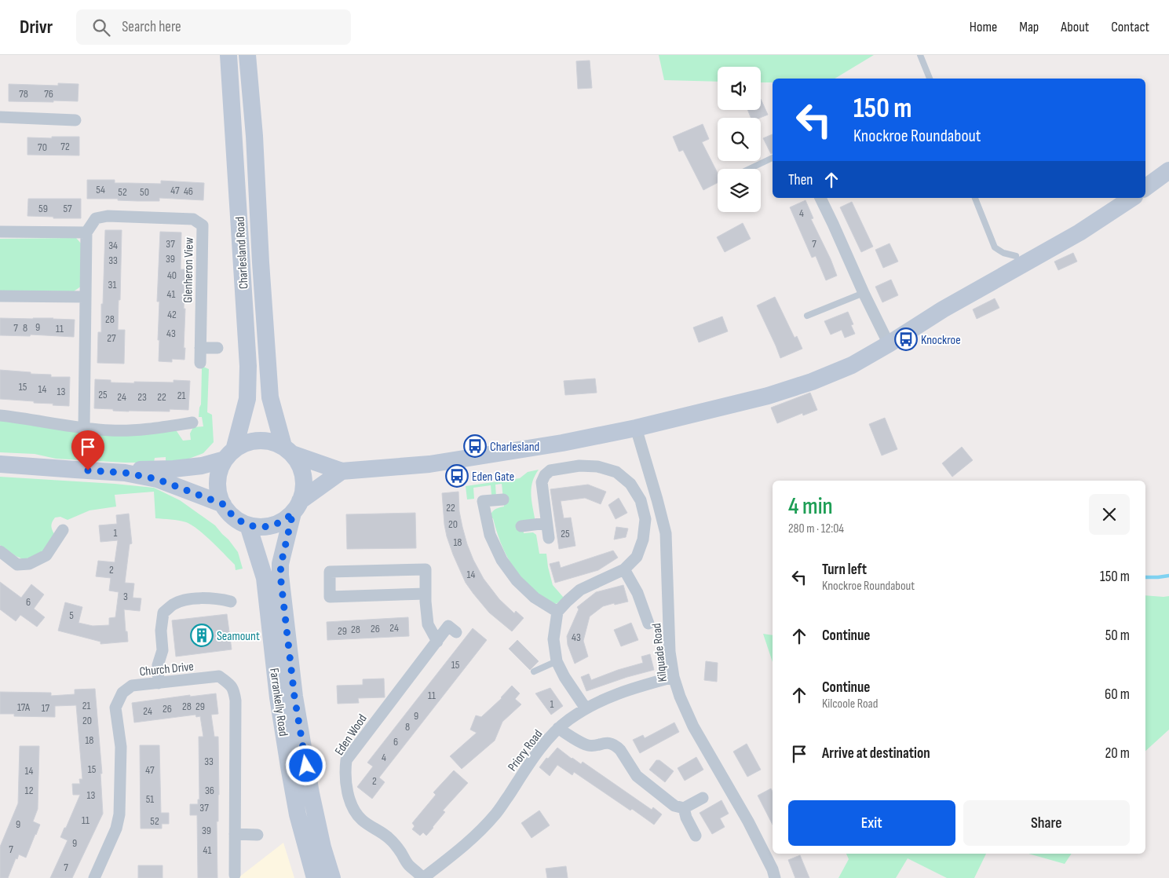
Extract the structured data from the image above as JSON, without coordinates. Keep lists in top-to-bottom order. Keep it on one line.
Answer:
{"streets":{"main road":["Charlesland Road","Farrankelly Road"],"street":["Glenheron View","Kilquade Road","Church Drive","Eden Wood","Priory Road"]},"crossings":[["Charlesland Road","Farrankelly Road"],["Kilquade Road","Priory Road"],["Eden Wood","Priory Road"]],"places":{"bus stop":["Knockroe","Charlesland","Eden Gate"],"building":["Seamount"]},"house_numbers":["78","76","72","70","54","47","46","52","50","59","57","4","37","7","34","39","33","40","31","41","42","28","9","7","8","11","43","27","15","14","13","25","21","24","23","22","22","20","1","25","18","2","14","3","6","5","24","26","28","29","43","15","11","1","21","28","29","17A","17","26","24","9","20","8","18","6","4","33","15","47","14","2","12","36","13","51","37","11","52","9","39","9","7","41","7"],"page":{"header":"Drivr","search":"Search here","nav":["Home","Map","About","Contact"],"turn":["150 m","Knockroe Roundabout"],"then":"Then","heading":["4 min","280 m · 12:04"],"list":[{"name":"Turn left","note":"Knockroe Roundabout","value":"150 m"},{"name":"Continue","value":"50 m"},{"name":"Continue","note":"Kilcoole Road","value":"60 m"},{"name":"Arrive at destination","value":"20 m"}],"buttons":["Exit","Share"]}}
